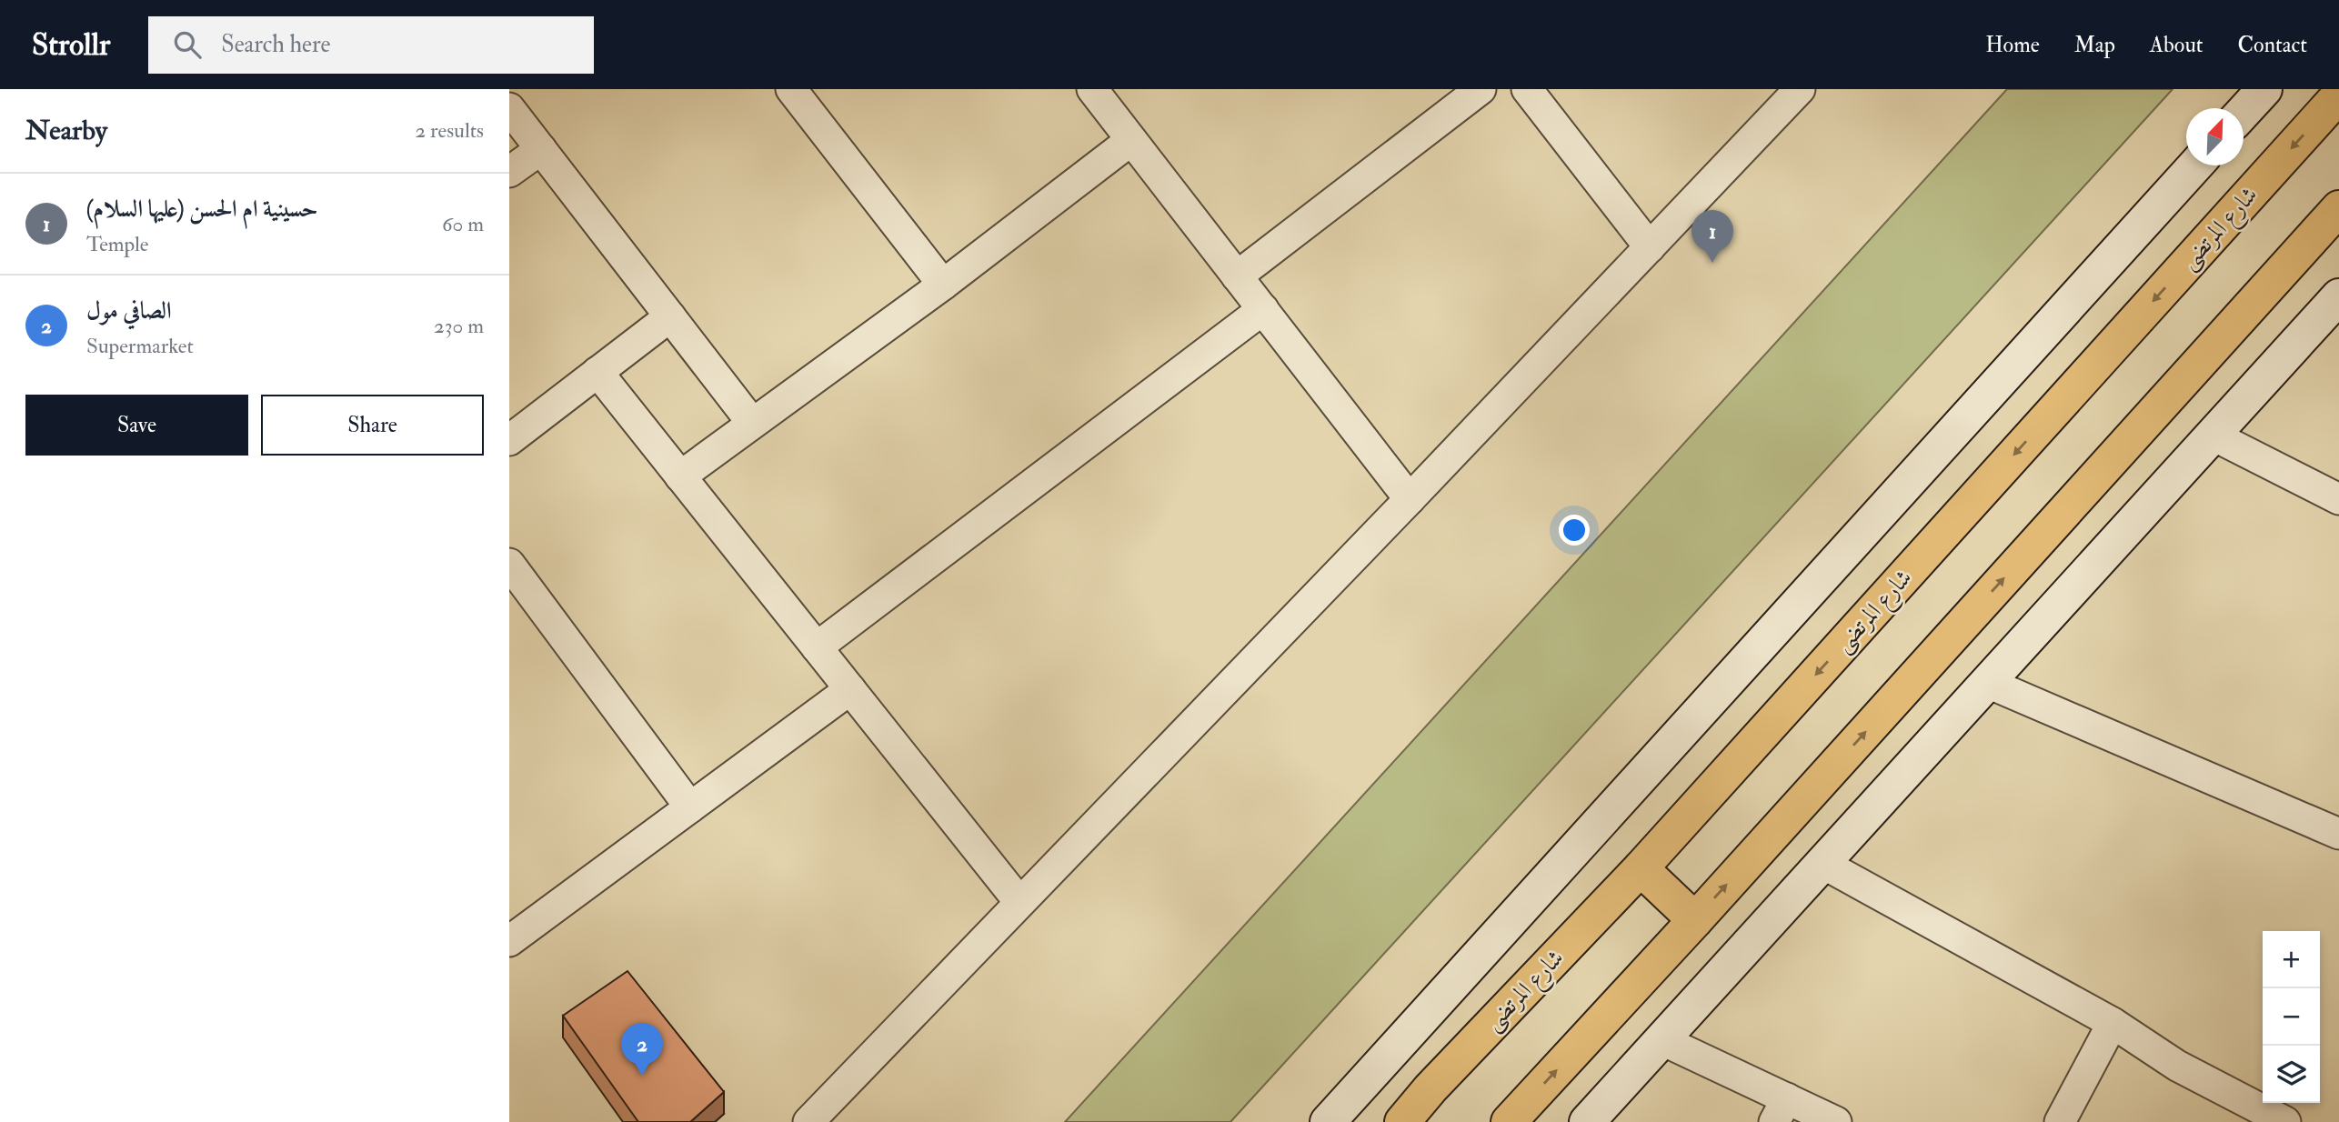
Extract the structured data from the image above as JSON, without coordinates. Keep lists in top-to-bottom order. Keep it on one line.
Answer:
{"streets":{"main road":["شارع المرتضى"]},"north":"top right","page":{"header":"Strollr","search":"Search here","nav":["Home","Map","About","Contact"],"heading":["Nearby","2 results"],"list":[{"mark":"1","name":"حسينية ام الحسن (عليها السلام)","note":"Temple","value":"60 m"},{"mark":"2","name":"الصافي مول","note":"Supermarket","value":"230 m"}],"pins":["1","2"],"buttons":["Save","Share"],"map_buttons":["+","−"]}}
